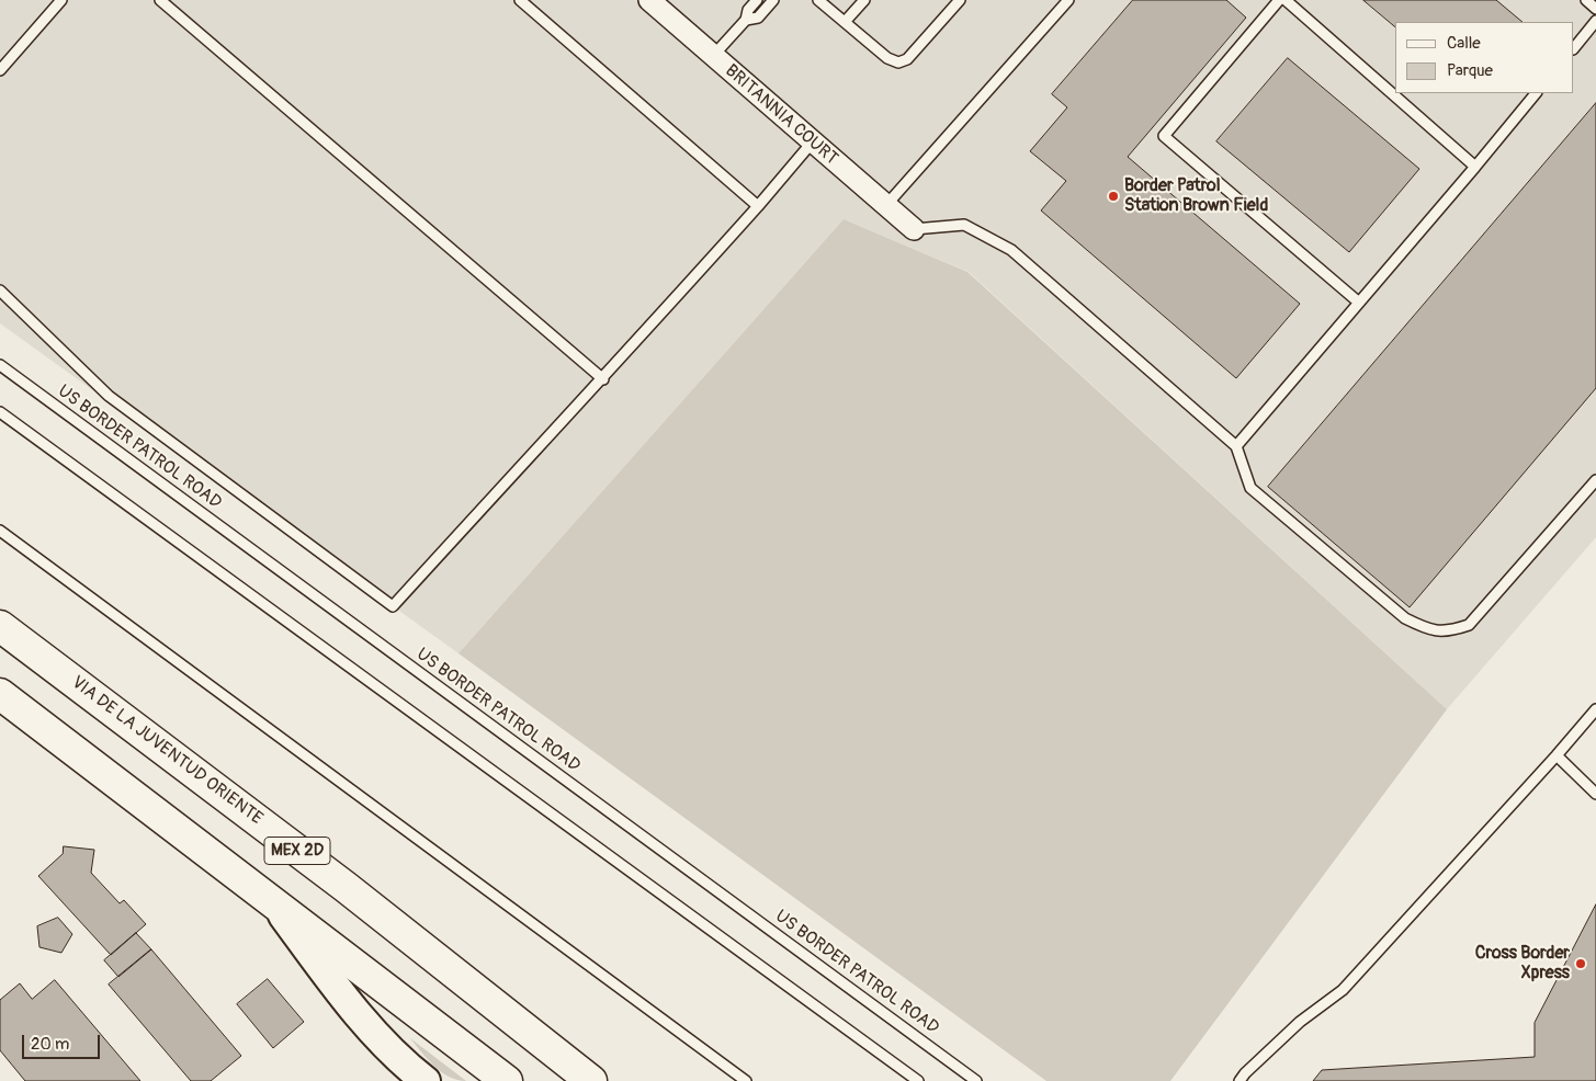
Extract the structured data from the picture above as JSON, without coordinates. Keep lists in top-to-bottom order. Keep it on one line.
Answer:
{"streets":{"highway":["VIA DE LA JUVENTUD ORIENTE","MEX 2D"],"street":["BRITANNIA COURT"],"lane":["US BORDER PATROL ROAD"]},"places":["Border Patrol Station Brown Field","Cross Border Xpress"],"legend":["Calle","Parque"],"scale_bar":"20 m"}
